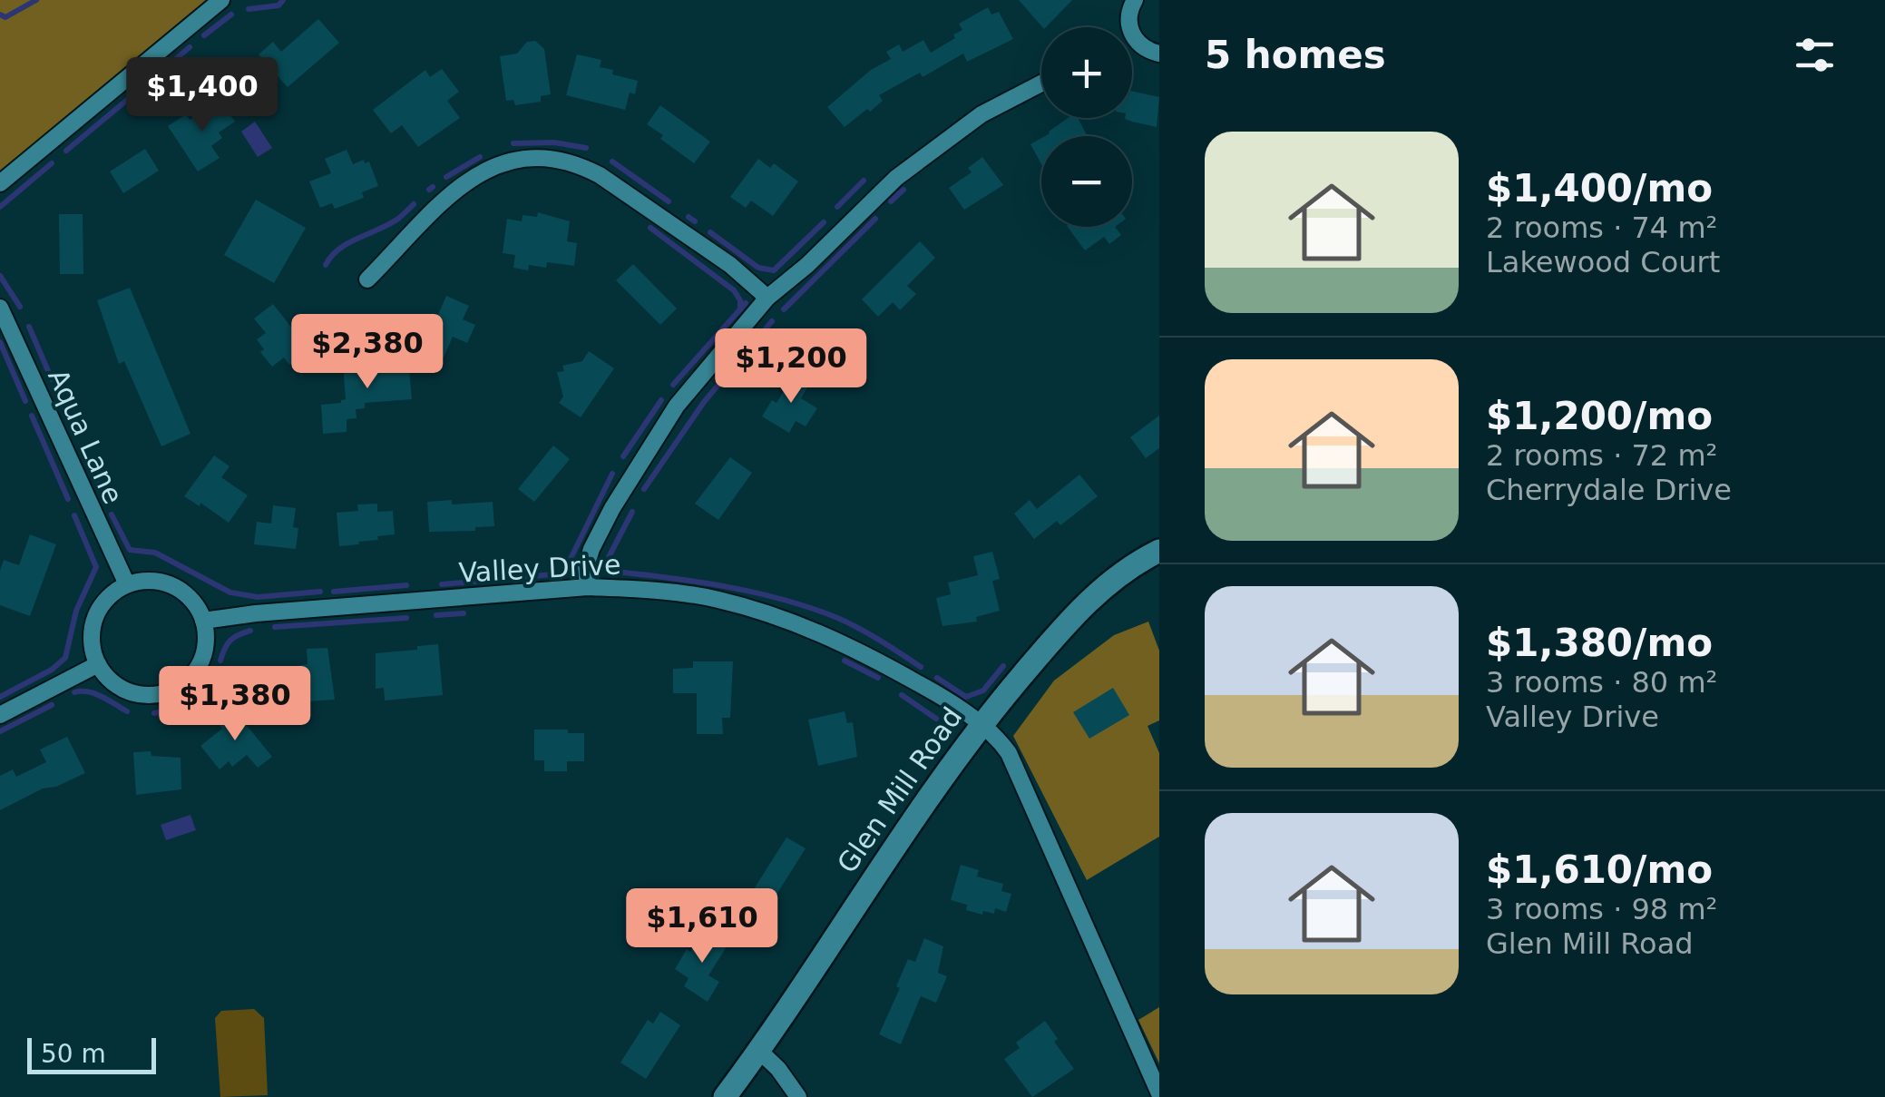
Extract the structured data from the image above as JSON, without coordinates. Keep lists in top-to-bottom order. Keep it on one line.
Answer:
{"streets":{"main road":["Glen Mill Road"],"street":["Aqua Lane","Valley Drive"]},"crossings":[["Aqua Lane","Valley Drive"],["Valley Drive","Glen Mill Road"]],"scale_bar":"50 m","page":{"heading":"5 homes","map_buttons":["+","−"],"price":["$1,400","$2,380","$1,200","$1,380","$1,610"],"list":[{"name":"$1,400/mo","note":"2 rooms · 74 m² · Lakewood Court"},{"name":"$1,200/mo","note":"2 rooms · 72 m² · Cherrydale Drive"},{"name":"$1,380/mo","note":"3 rooms · 80 m² · Valley Drive"},{"name":"$1,610/mo","note":"3 rooms · 98 m² · Glen Mill Road"}],"scale":"50 m"}}
